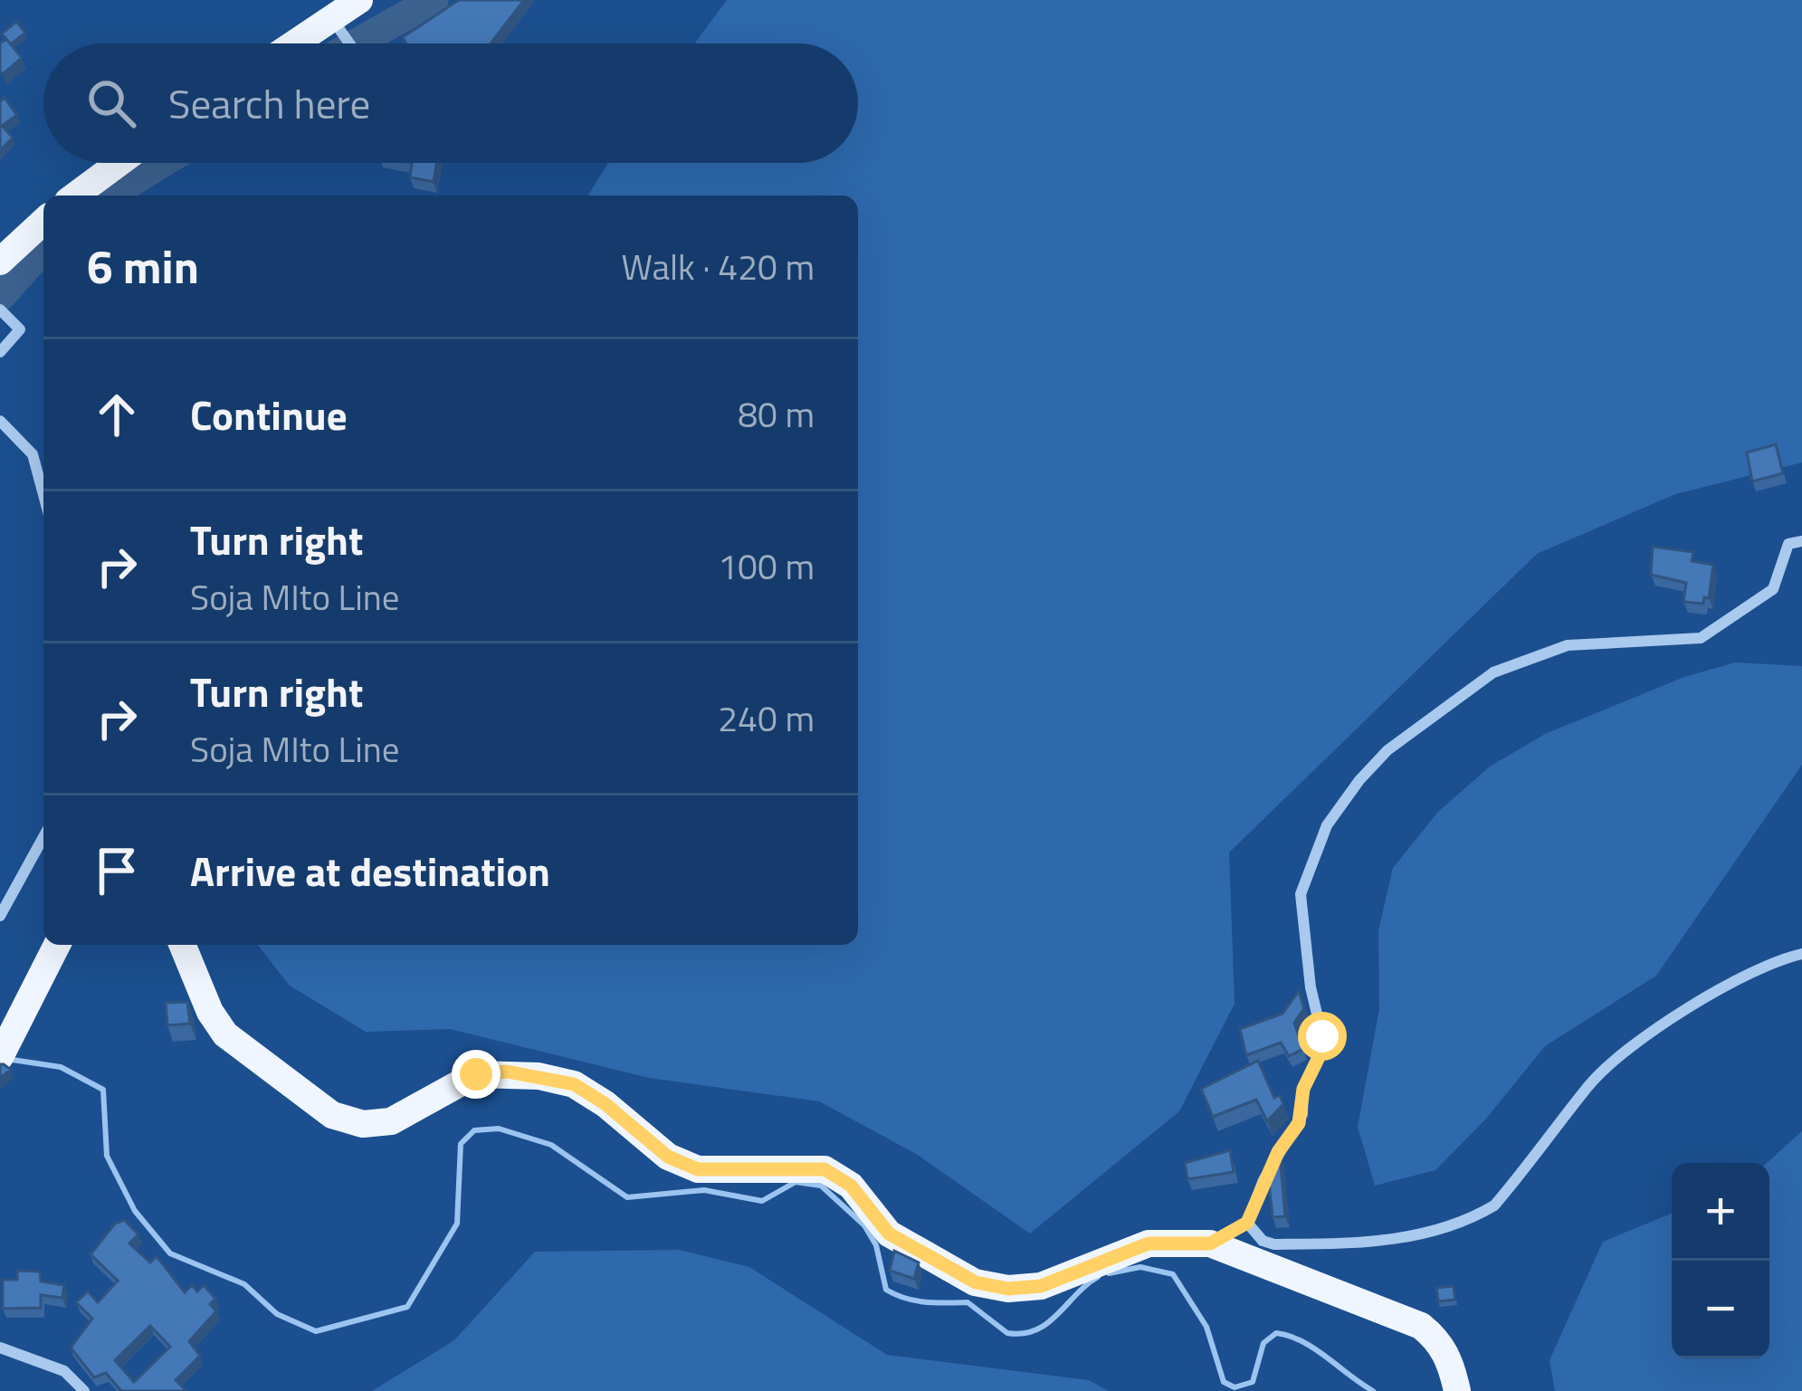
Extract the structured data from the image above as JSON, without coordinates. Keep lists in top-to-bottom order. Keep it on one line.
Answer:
{"page":{"search":"Search here","heading":["6 min","Walk · 420 m"],"list":[["Continue","80 m"],["Turn right","Soja MIto Line","100 m"],["Turn right","Soja MIto Line","240 m"],"Arrive at destination"],"map_buttons":["+","−"]}}
